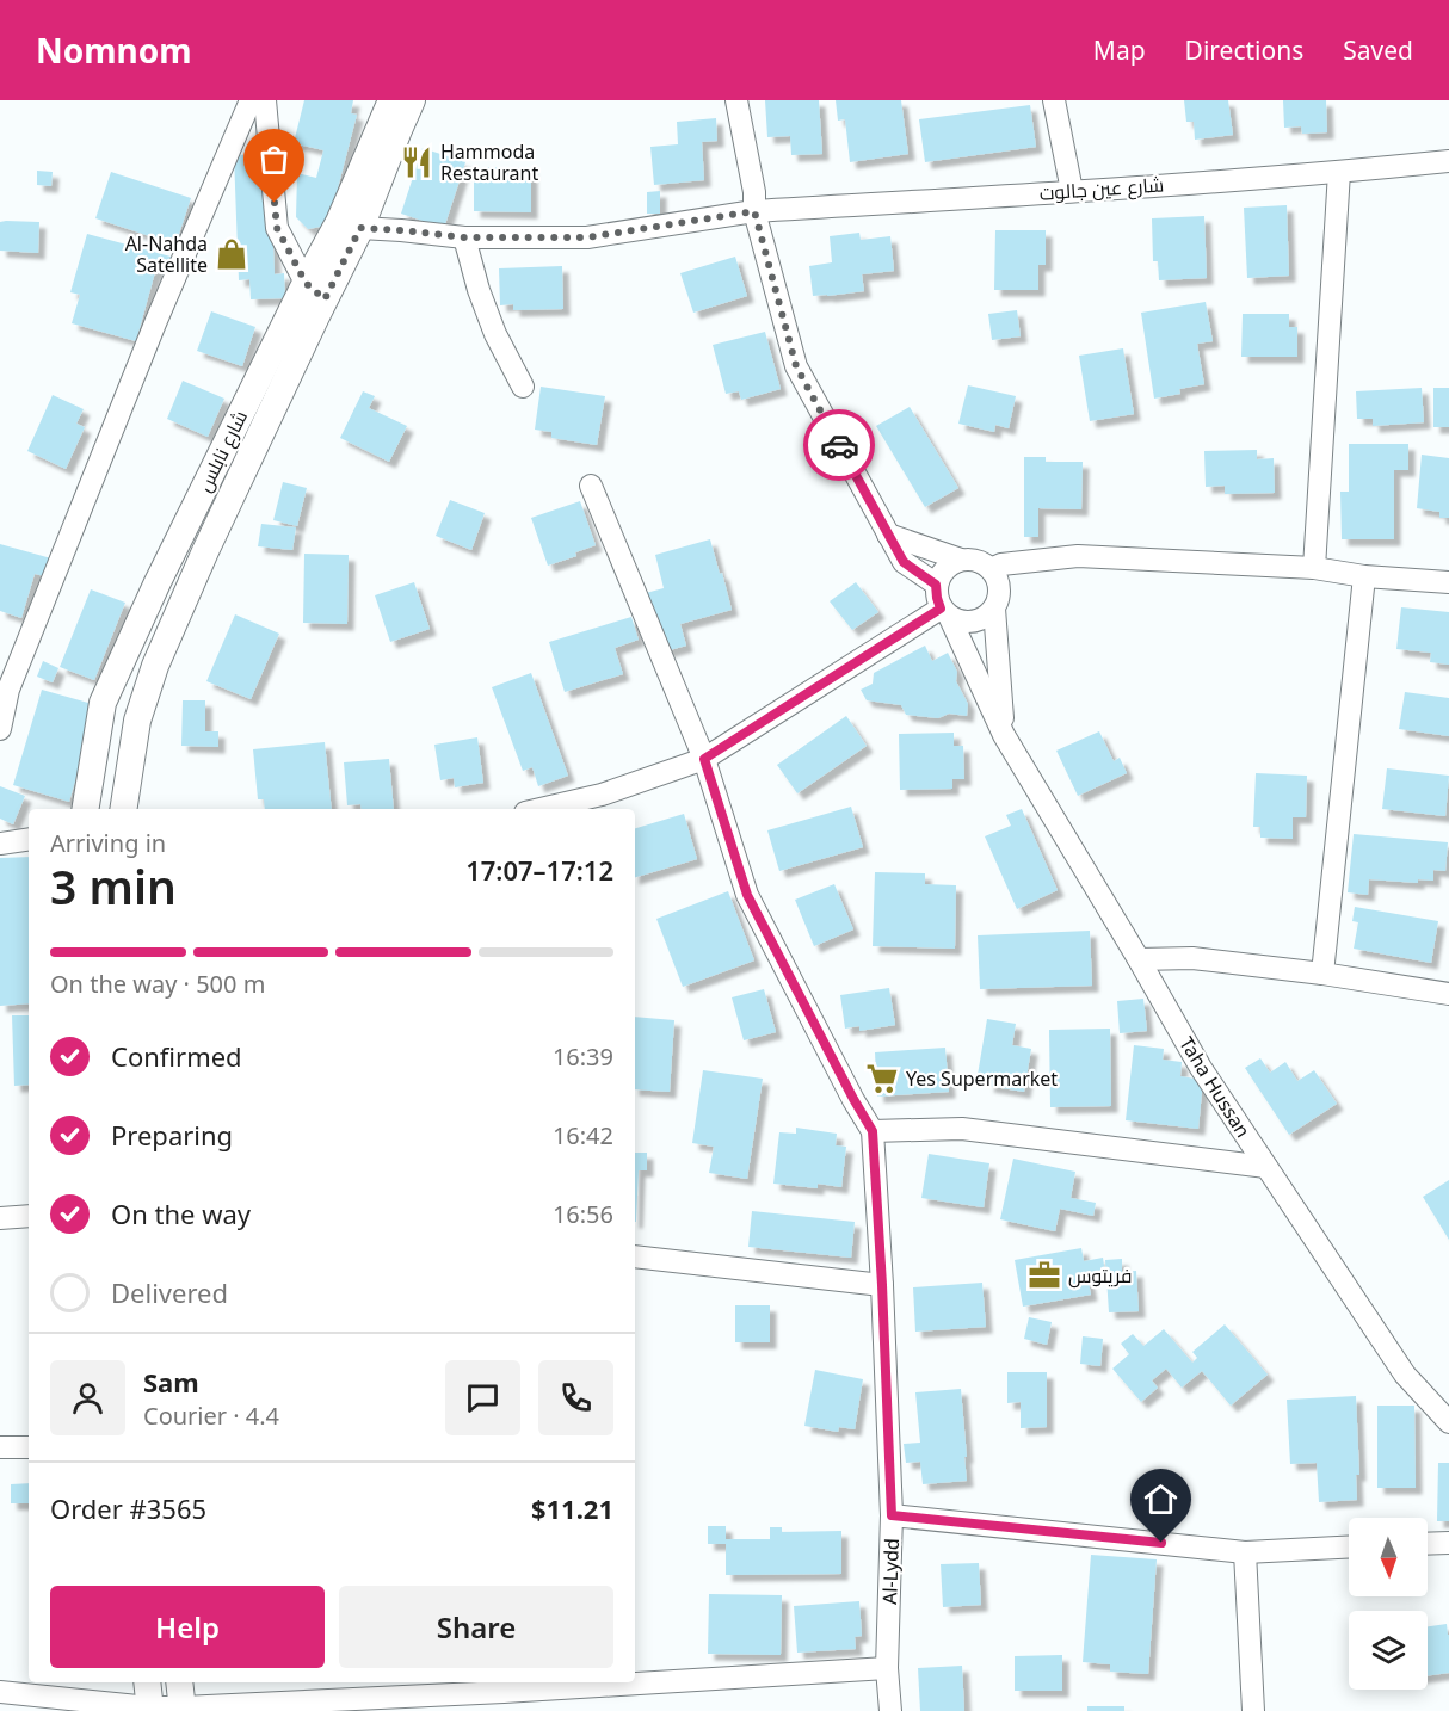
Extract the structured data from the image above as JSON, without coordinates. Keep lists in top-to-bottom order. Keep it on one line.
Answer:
{"streets":{"main road":["شارع نابلس"],"street":["شارع عين جالوت","Taha Hussan","Al-Lydd"]},"crossings":[["شارع عين جالوت","شارع نابلس"]],"places":{"restaurant":["Hammoda Restaurant"],"shop":["Al-Nahda Satellite"],"supermarket":["Yes Supermarket"],"office":["فريتوس"]},"north":"bottom","page":{"header":"Nomnom","nav":["Map","Directions","Saved"],"heading":["3 min","Arriving in","17:07–17:12"],"panel":["Sam","Courier · 4.4","Order #3565","$11.21"],"bar":"On the way · 500 m","list":[["Confirmed","16:39"],["Preparing","16:42"],["On the way","16:56"],"Delivered"],"buttons":["Help","Share"]}}
